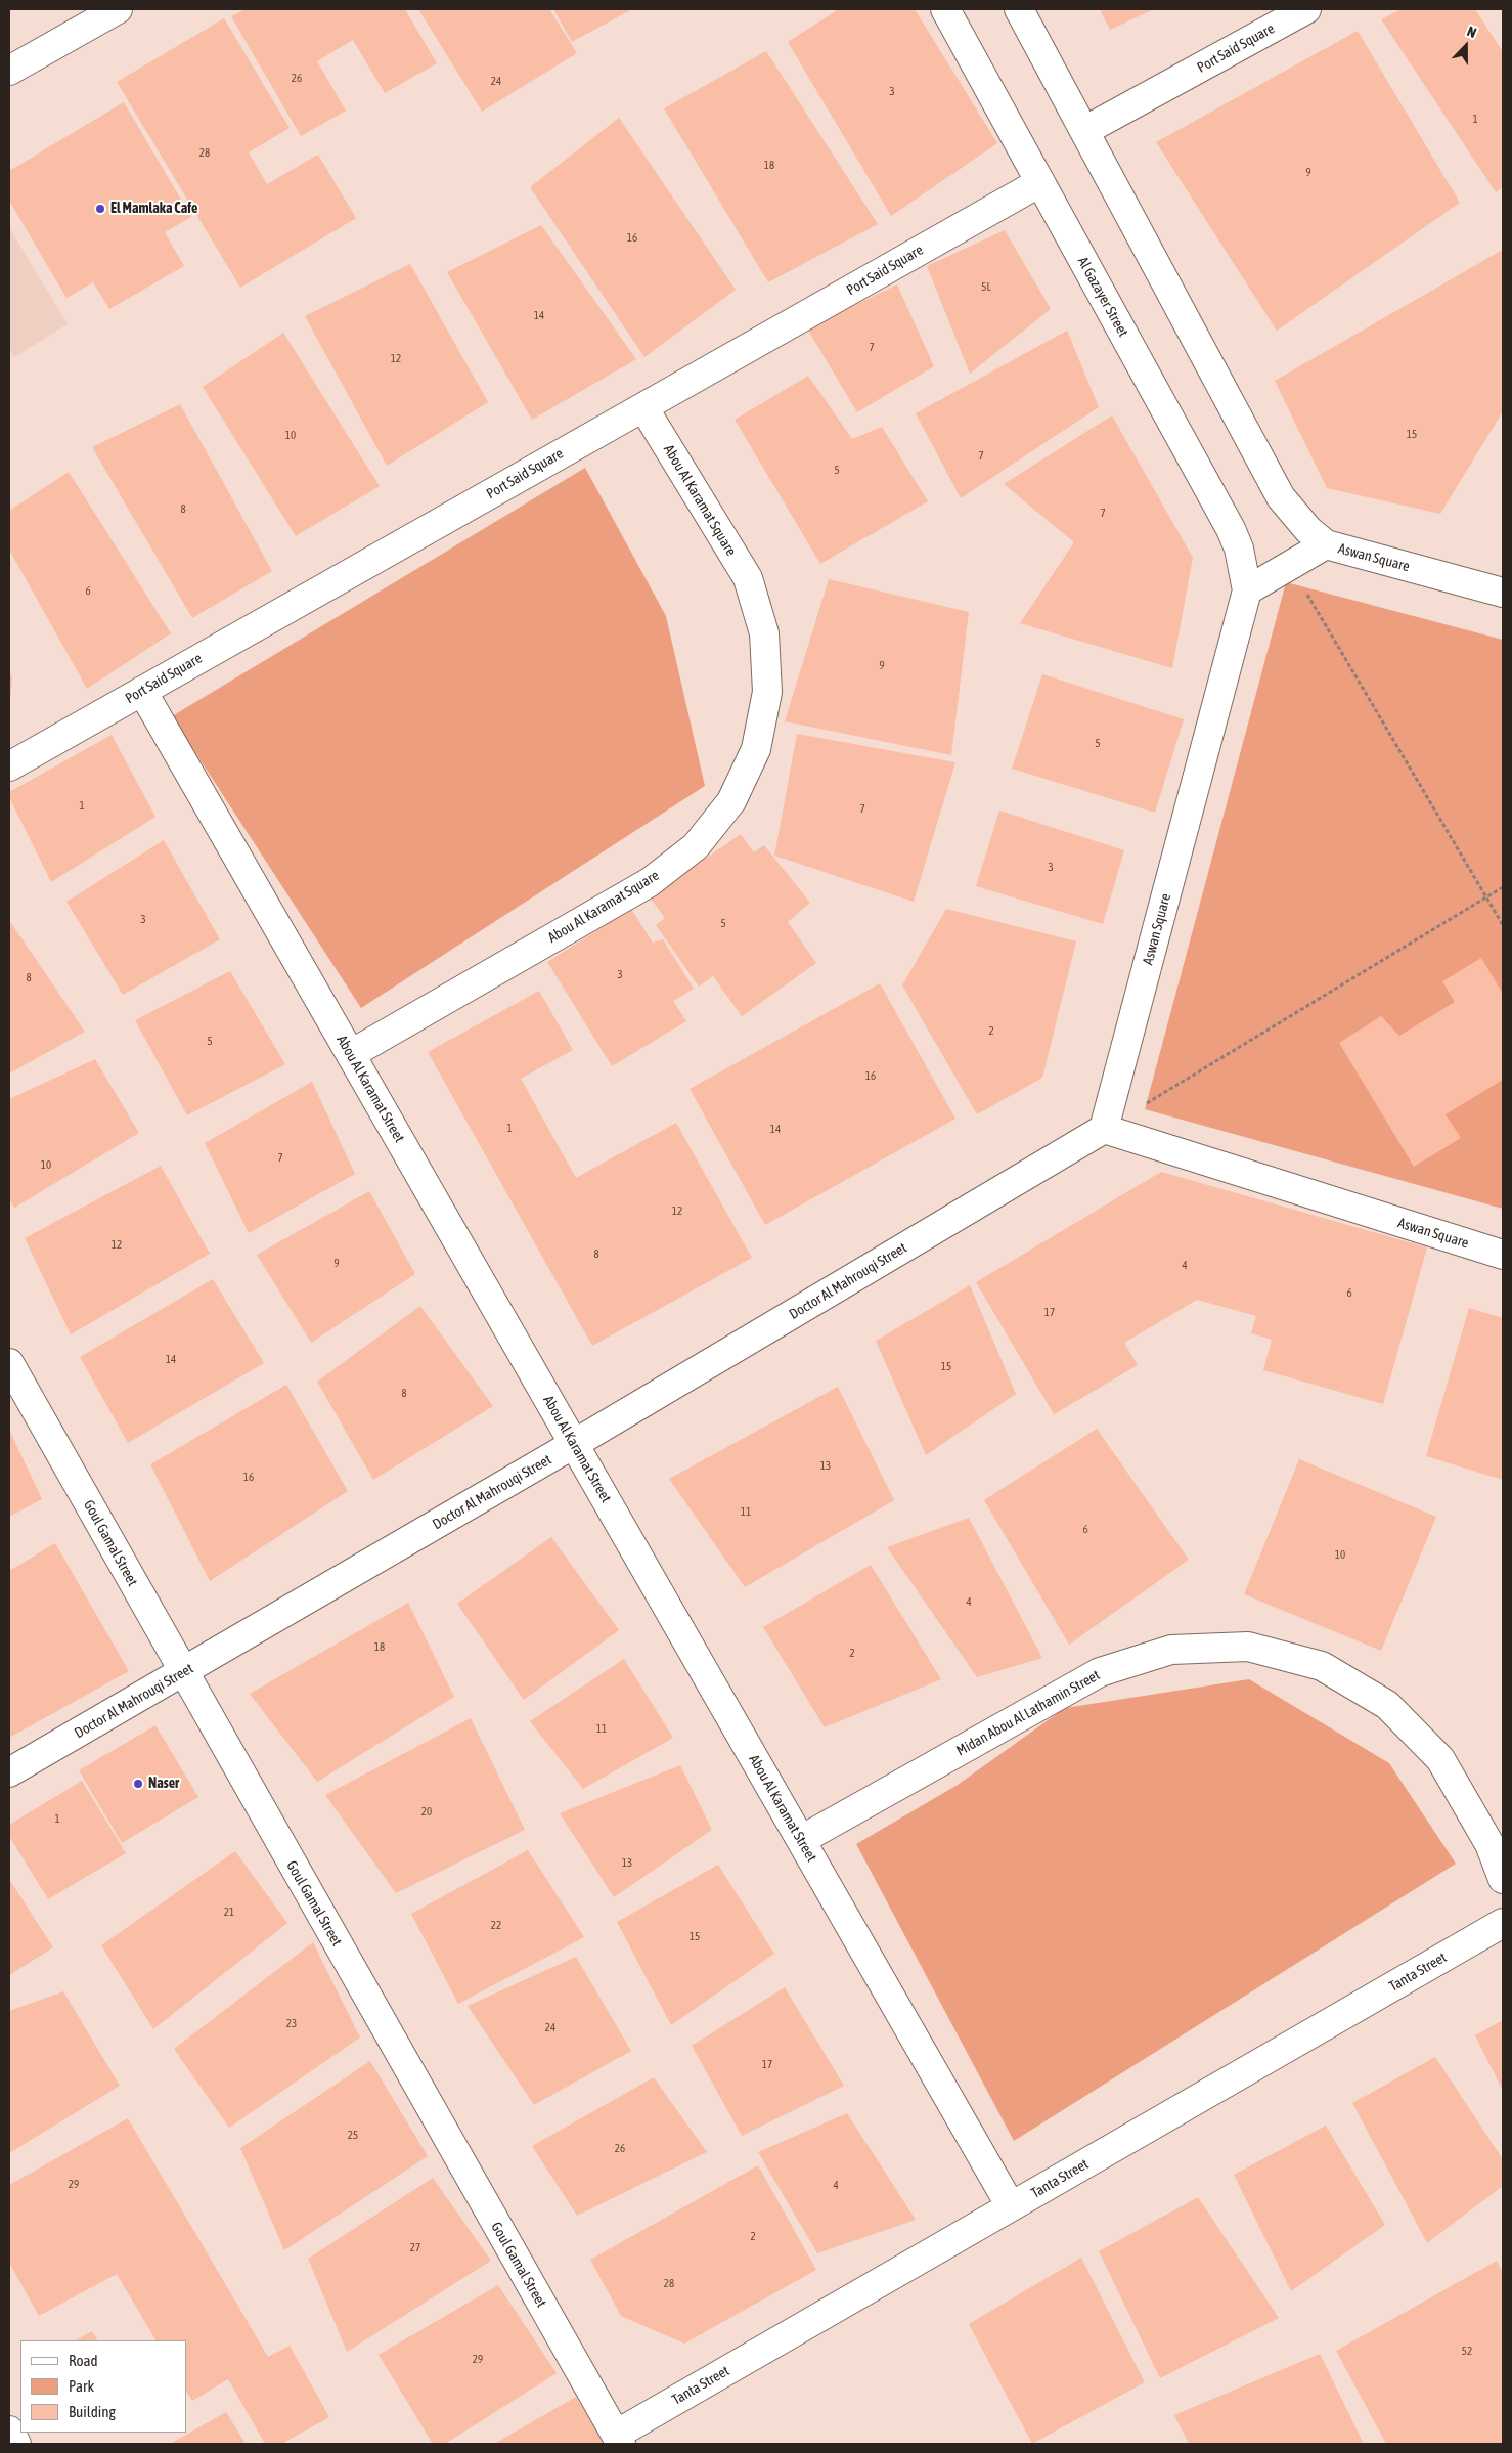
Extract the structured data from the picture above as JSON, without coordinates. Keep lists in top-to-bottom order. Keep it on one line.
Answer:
{"streets":{"street":["Port Said Square","Al Gazayer Street","Abou Al Karamat Square","Aswan Square","Abou Al Karamat Street","Doctor Al Mahrouqi Street","Goul Gamal Street","Midan Abou Al Lathamin Street","Tanta Street"]},"crossings":[["Port Said Square","Al Gazayer Street"],["Port Said Square","Abou Al Karamat Square"],["Port Said Square","Abou Al Karamat Street"],["Al Gazayer Street","Aswan Square"],["Abou Al Karamat Square","Abou Al Karamat Street"],["Aswan Square","Doctor Al Mahrouqi Street"],["Abou Al Karamat Street","Doctor Al Mahrouqi Street"],["Abou Al Karamat Street","Midan Abou Al Lathamin Street"],["Abou Al Karamat Street","Tanta Street"],["Doctor Al Mahrouqi Street","Goul Gamal Street"],["Goul Gamal Street","Tanta Street"]],"places":["El Mamlaka Cafe","Naser"],"house_numbers":["26","24","3","1","28","18","9","16","5L","14","7","12","15","10","7","5","8","7","6","9","5","1","7","3","3","5","3","8","2","5","16","1","14","7","10","12","12","8","9","4","6","17","14","15","8","13","16","11","6","10","4","18","2","11","20","1","13","21","22","15","23","24","17","25","26","29","4","2","27","28","52","29"],"legend":["Road","Park","Building"],"north":"top"}
